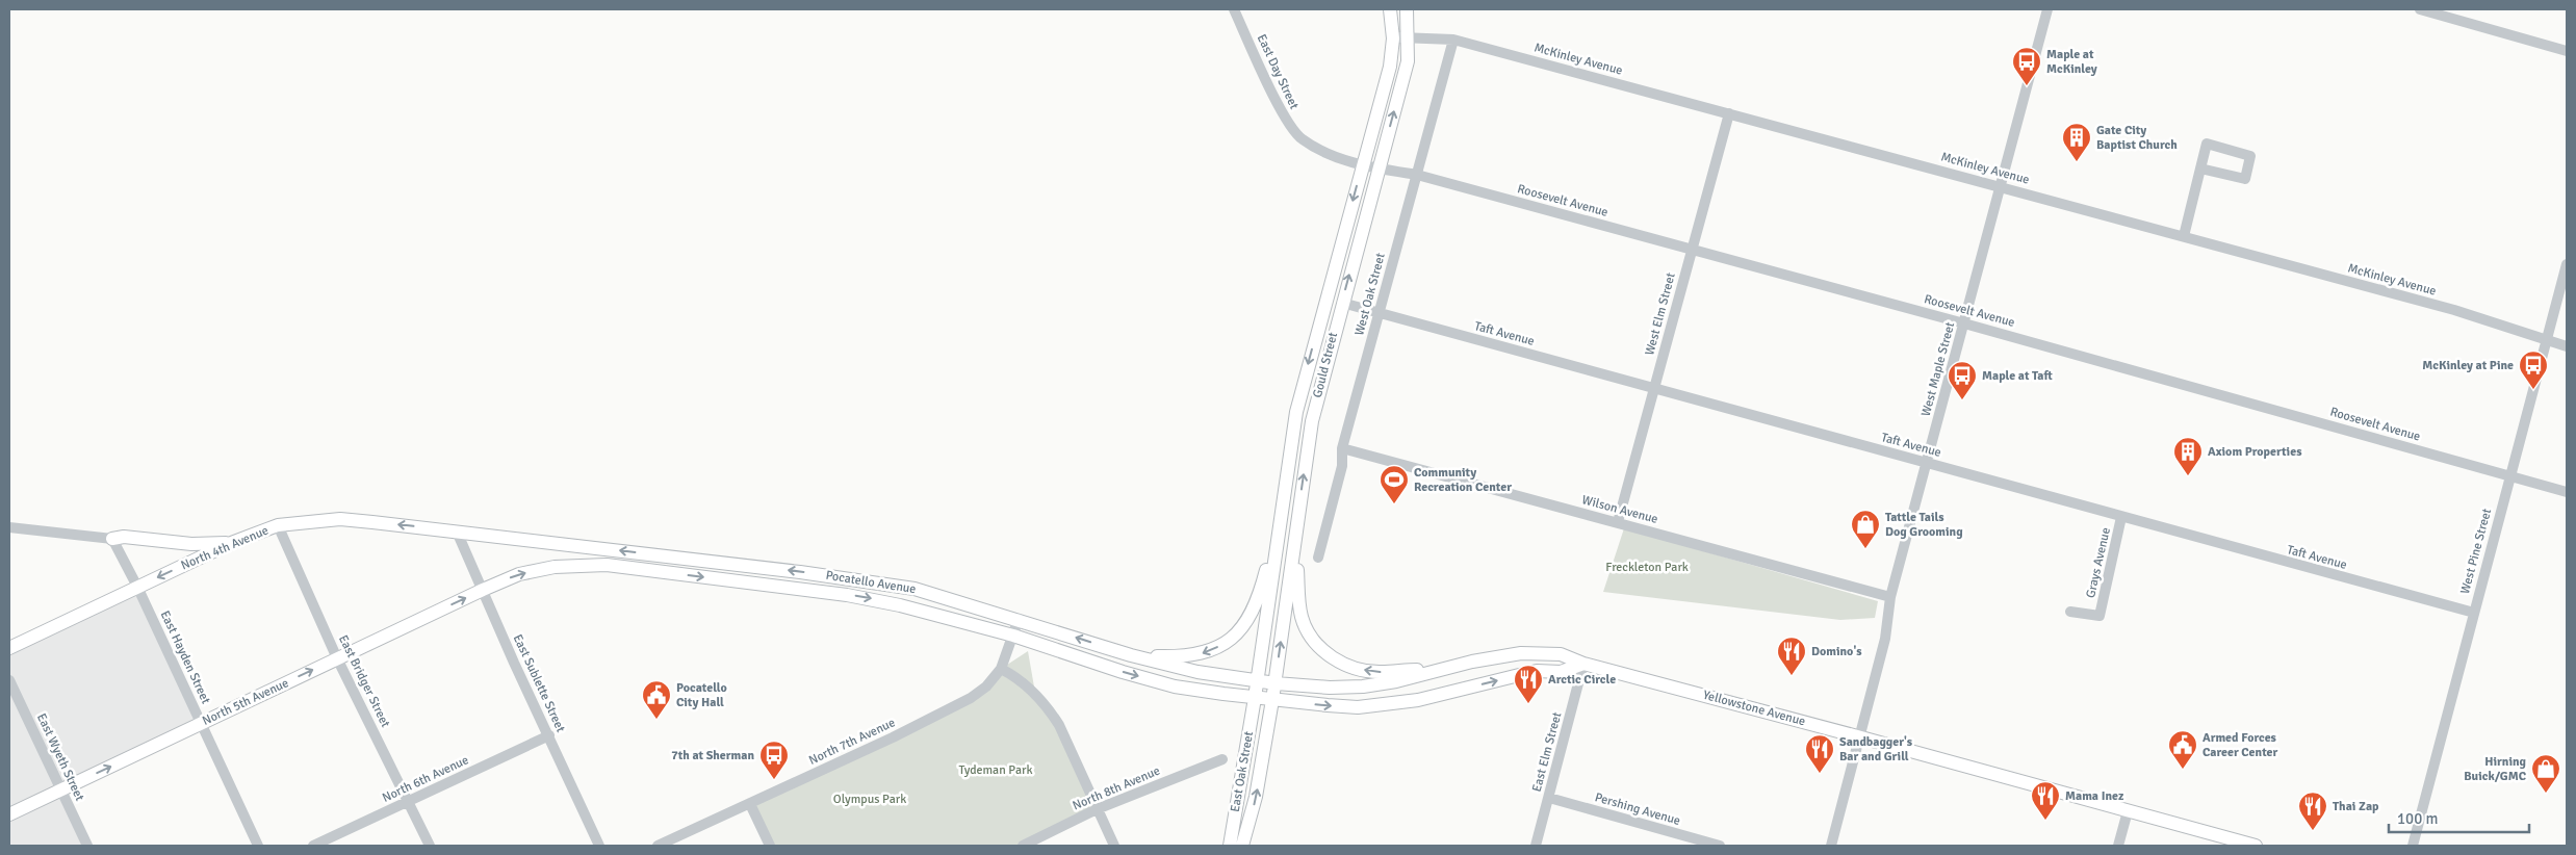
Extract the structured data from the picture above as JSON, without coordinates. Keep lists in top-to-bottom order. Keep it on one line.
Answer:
{"streets":{"main road":["Gould Street","North 4th Avenue","Pocatello Avenue","North 5th Avenue","Yellowstone Avenue","East Oak Street"],"street":["McKinley Avenue","East Day Street","Roosevelt Avenue","West Oak Street","West Elm Street","Taft Avenue","West Maple Street","Wilson Avenue","West Pine Street","Grays Avenue","East Hayden Street","East Bridger Street","East Sublette Street","North 7th Avenue","East Elm Street","East Wyeth Street","North 6th Avenue","North 8th Avenue","Pershing Avenue"]},"crossings":[["McKinley Avenue","West Oak Street"],["McKinley Avenue","West Elm Street"],["McKinley Avenue","Gould Street"],["McKinley Avenue","West Maple Street"],["McKinley Avenue","West Pine Street"],["East Day Street","Roosevelt Avenue"],["East Day Street","Gould Street"],["Roosevelt Avenue","West Oak Street"],["Roosevelt Avenue","West Elm Street"],["Roosevelt Avenue","Gould Street"],["Roosevelt Avenue","West Maple Street"],["Roosevelt Avenue","West Pine Street"],["West Oak Street","Taft Avenue"],["West Oak Street","Wilson Avenue"],["West Elm Street","Taft Avenue"],["West Elm Street","Wilson Avenue"],["Taft Avenue","Gould Street"],["Taft Avenue","West Maple Street"],["Taft Avenue","West Pine Street"],["Taft Avenue","Grays Avenue"],["Gould Street","Pocatello Avenue"],["Gould Street","Yellowstone Avenue"],["Gould Street","East Oak Street"],["West Maple Street","Wilson Avenue"],["West Maple Street","Yellowstone Avenue"],["North 4th Avenue","Pocatello Avenue"],["North 4th Avenue","East Hayden Street"],["North 4th Avenue","East Bridger Street"],["North 4th Avenue","East Sublette Street"],["Pocatello Avenue","East Sublette Street"],["Pocatello Avenue","North 5th Avenue"],["Pocatello Avenue","Yellowstone Avenue"],["Pocatello Avenue","North 7th Avenue"],["Pocatello Avenue","East Oak Street"],["East Hayden Street","North 5th Avenue"],["East Bridger Street","North 5th Avenue"],["East Bridger Street","North 6th Avenue"],["East Sublette Street","North 5th Avenue"],["East Sublette Street","North 6th Avenue"],["North 5th Avenue","East Wyeth Street"],["Yellowstone Avenue","East Elm Street"],["East Elm Street","Pershing Avenue"]],"one_way":["North 5th Avenue"],"parks":["Freckleton Park","Tydeman Park","Olympus Park"],"places":{"bus stop":["Maple at McKinley","McKinley at Pine","Maple at Taft","7th at Sherman"],"building":["Gate City Baptist Church","Axiom Properties"],"sports":["Community Recreation Center"],"shop":["Tattle Tails Dog Grooming","Hirning Buick/GMC"],"restaurant":["Domino's","Arctic Circle","Sandbagger's Bar and Grill","Mama Inez","Thai Zap"],"public building":["Pocatello City Hall","Armed Forces Career Center"]},"scale_bar":"100 m"}
